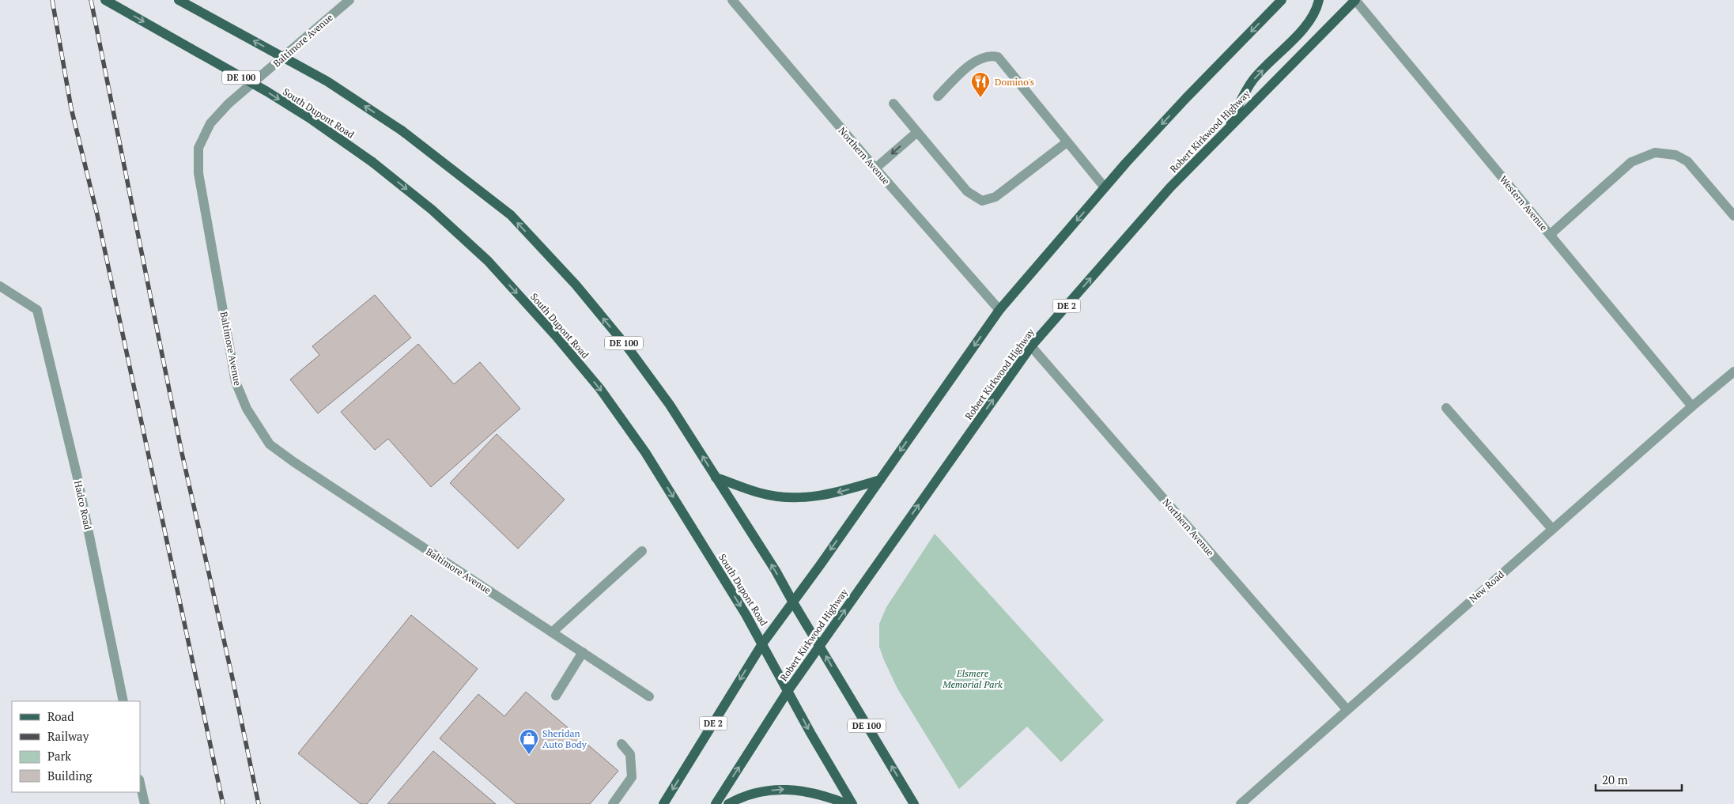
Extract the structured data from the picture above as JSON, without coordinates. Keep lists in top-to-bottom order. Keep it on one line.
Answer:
{"streets":{"main road":["DE 100","South Dupont Road","Robert Kirkwood Highway","DE 2"],"street":["Baltimore Avenue","Northern Avenue","Western Avenue","Hadco Road","New Road"]},"crossings":[["DE 100","Robert Kirkwood Highway"],["DE 100","DE 2"],["South Dupont Road","Robert Kirkwood Highway"],["South Dupont Road","DE 2"],["Robert Kirkwood Highway","Northern Avenue"],["Robert Kirkwood Highway","Western Avenue"],["Northern Avenue","DE 2"],["Northern Avenue","New Road"],["Western Avenue","New Road"]],"parks":["Elsmere Memorial Park"],"places":{"restaurant":["Domino's"],"shop":["Sheridan Auto Body"]},"legend":["Road","Railway","Park","Building"],"scale_bar":"20 m"}
